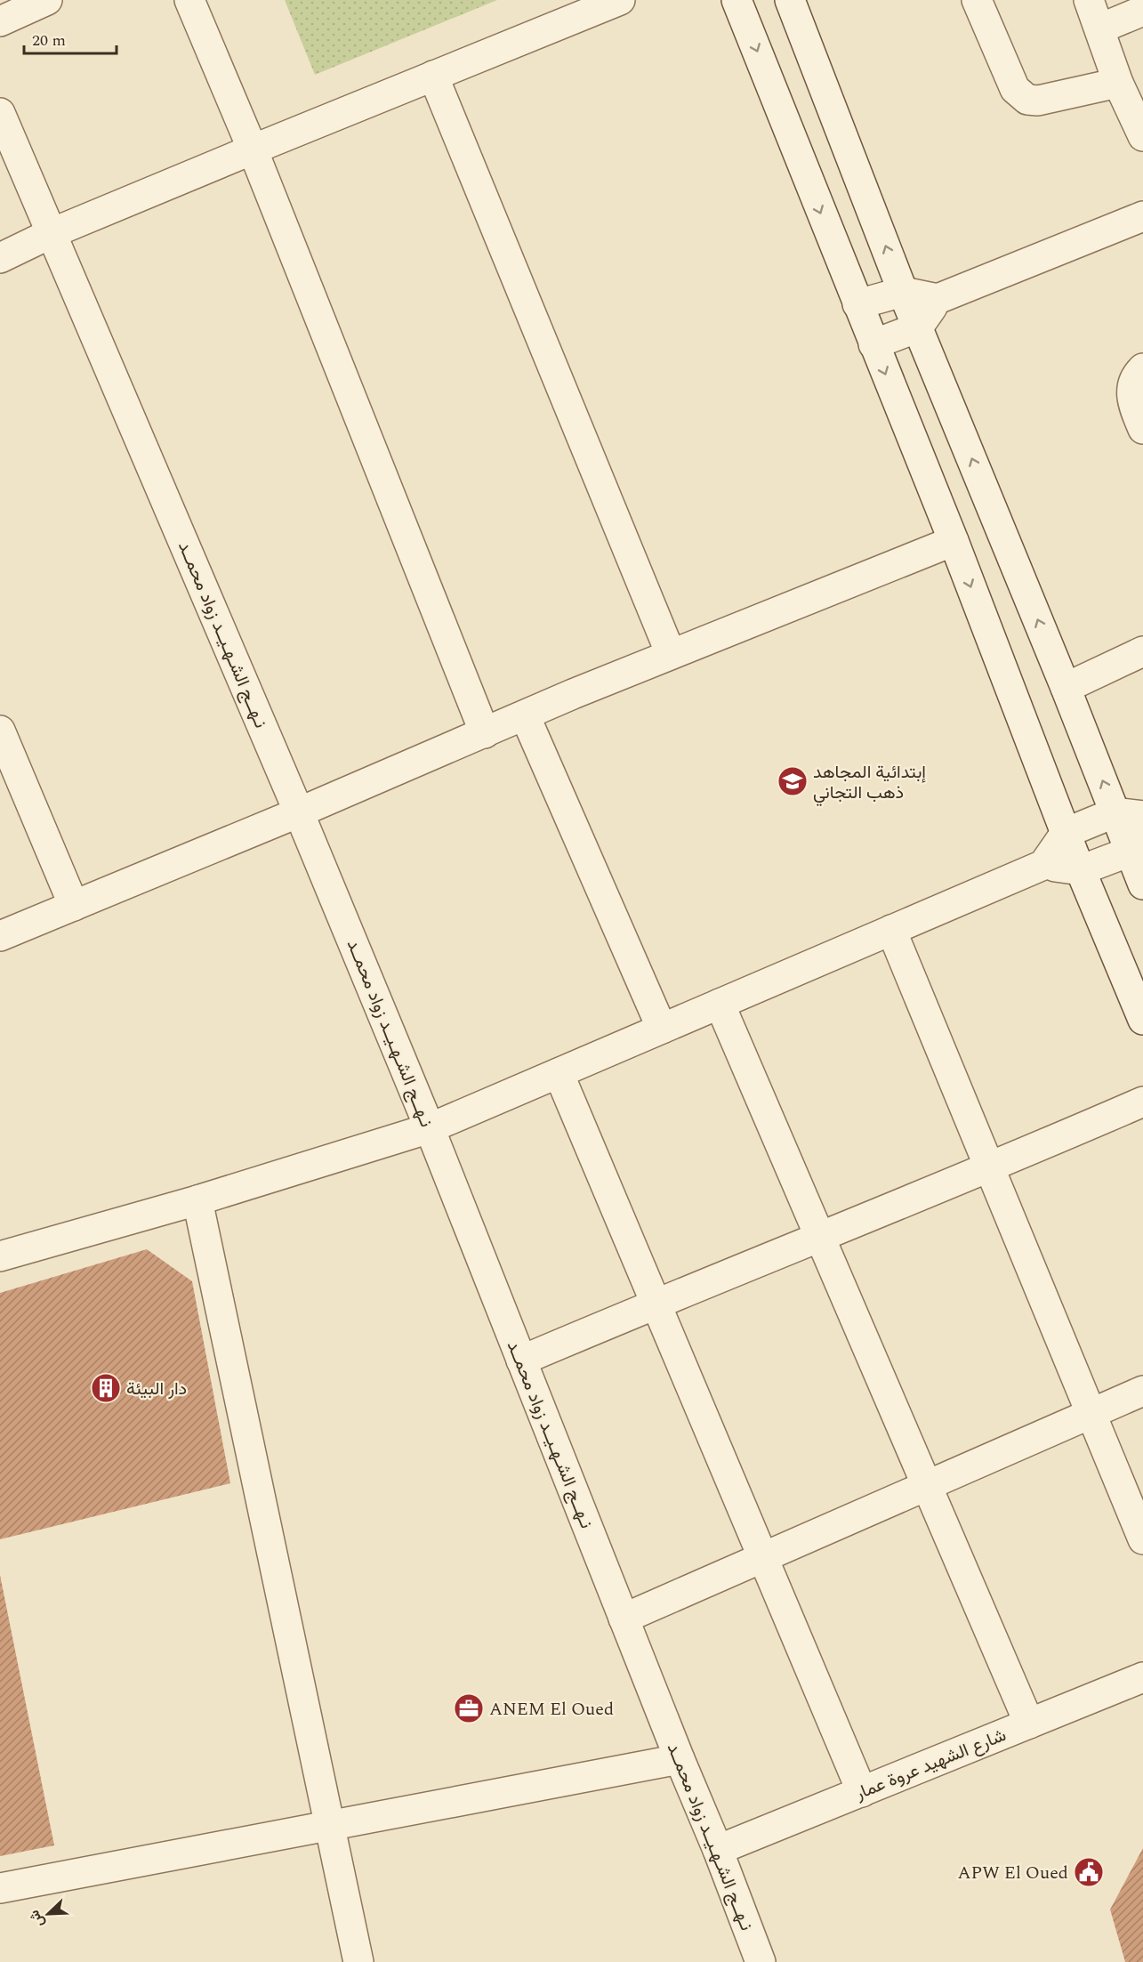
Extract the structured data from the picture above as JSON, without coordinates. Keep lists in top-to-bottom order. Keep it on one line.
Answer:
{"streets":{"street":["نـهــج الشـهـيــد زواد محمــد","شارع الشهيد عروة عمار"]},"crossings":[["نـهــج الشـهـيــد زواد محمــد","شارع الشهيد عروة عمار"]],"places":{"school or university":["إبتدائية المجاهد ذهب التجاني"],"building":["دار البيئة"],"office":["ANEM El Oued"],"public building":["APW El Oued"]},"scale_bar":"20 m","north":"bottom left"}
